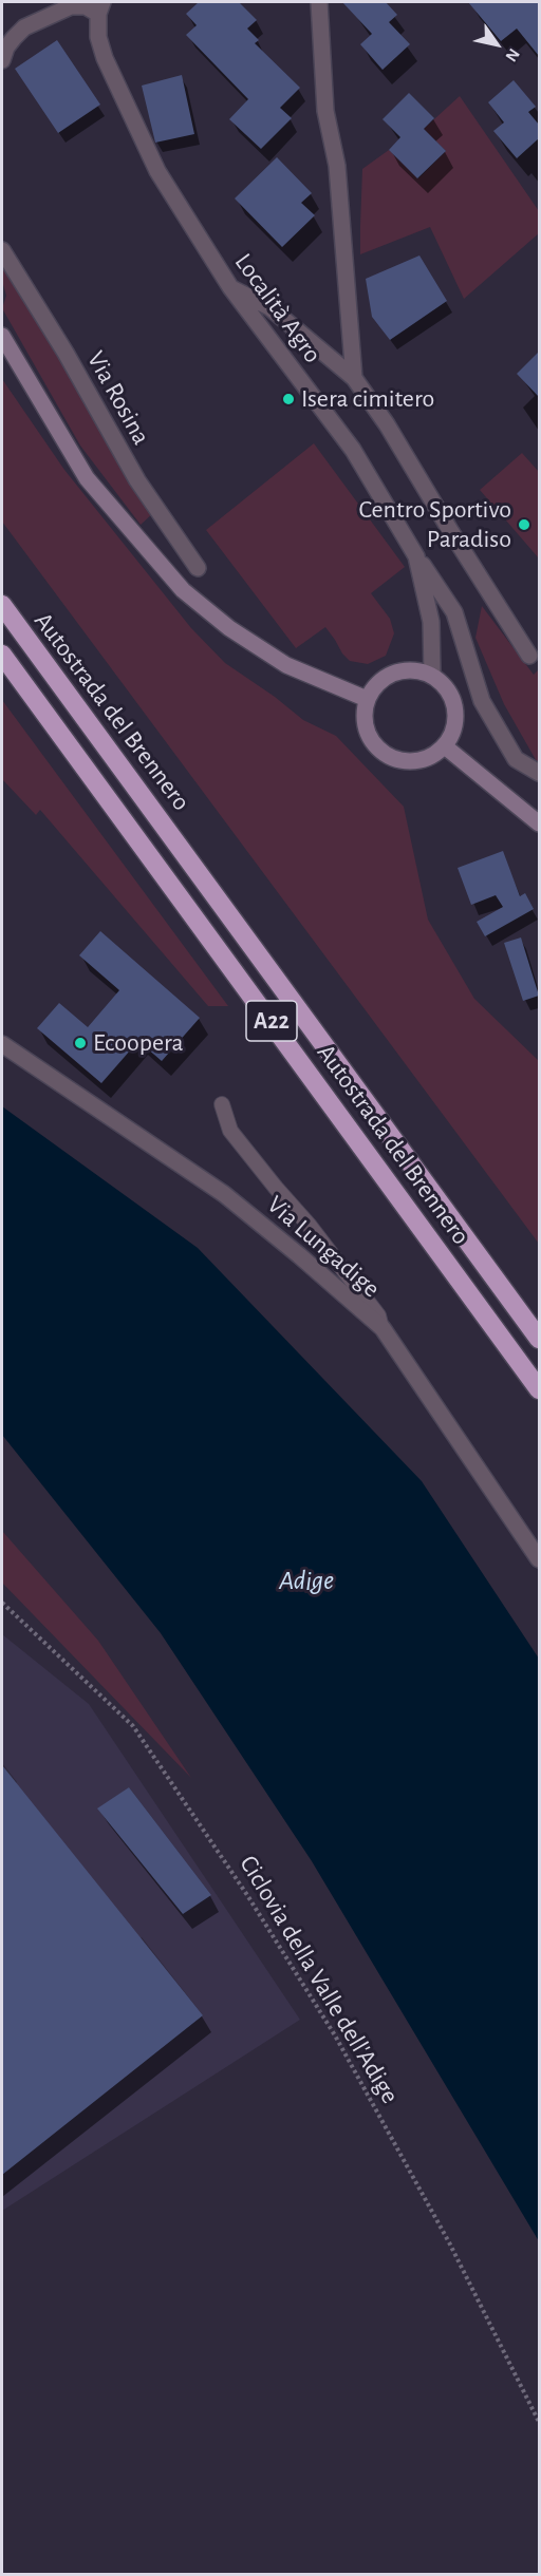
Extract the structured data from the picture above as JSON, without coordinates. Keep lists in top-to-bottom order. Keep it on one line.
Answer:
{"streets":{"highway":["Autostrada del Brennero","A22"],"street":["Località Agro","Via Rosina","Via Lungadige"],"path":["Ciclovia della Valle dell'Adige"]},"water":["Adige"],"places":["Isera cimitero","Centro Sportivo Paradiso","Ecoopera"],"north":"bottom right"}
